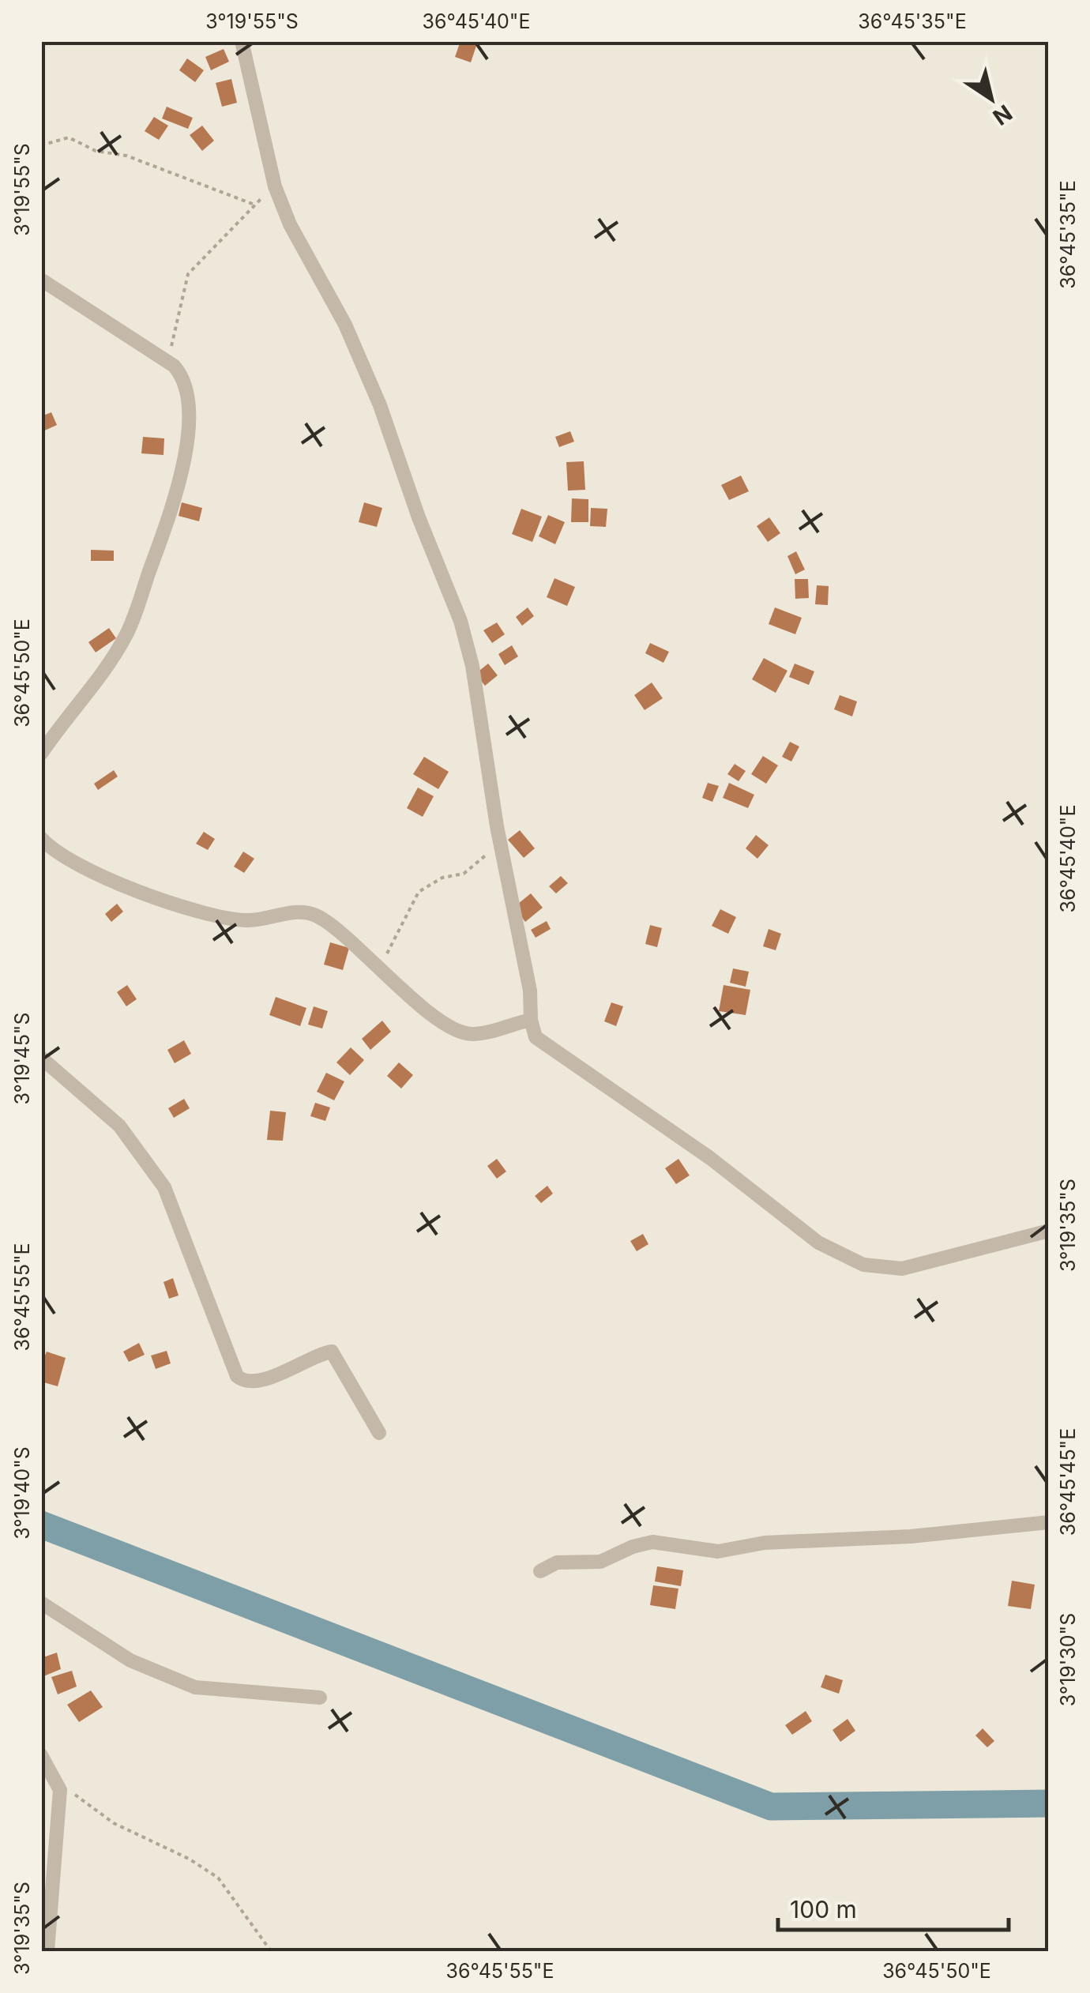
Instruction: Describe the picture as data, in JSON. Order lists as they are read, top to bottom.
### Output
{
  "scale_bar": "100 m",
  "north": "bottom right",
  "coordinates": [
    "3°19'55\"S",
    "36°45'40\"E",
    "36°45'35\"E",
    "36°45'50\"E",
    "3°19'45\"S",
    "3°19'35\"S",
    "36°45'55\"E",
    "36°45'45\"E",
    "3°19'40\"S",
    "3°19'30\"S"
  ]
}
